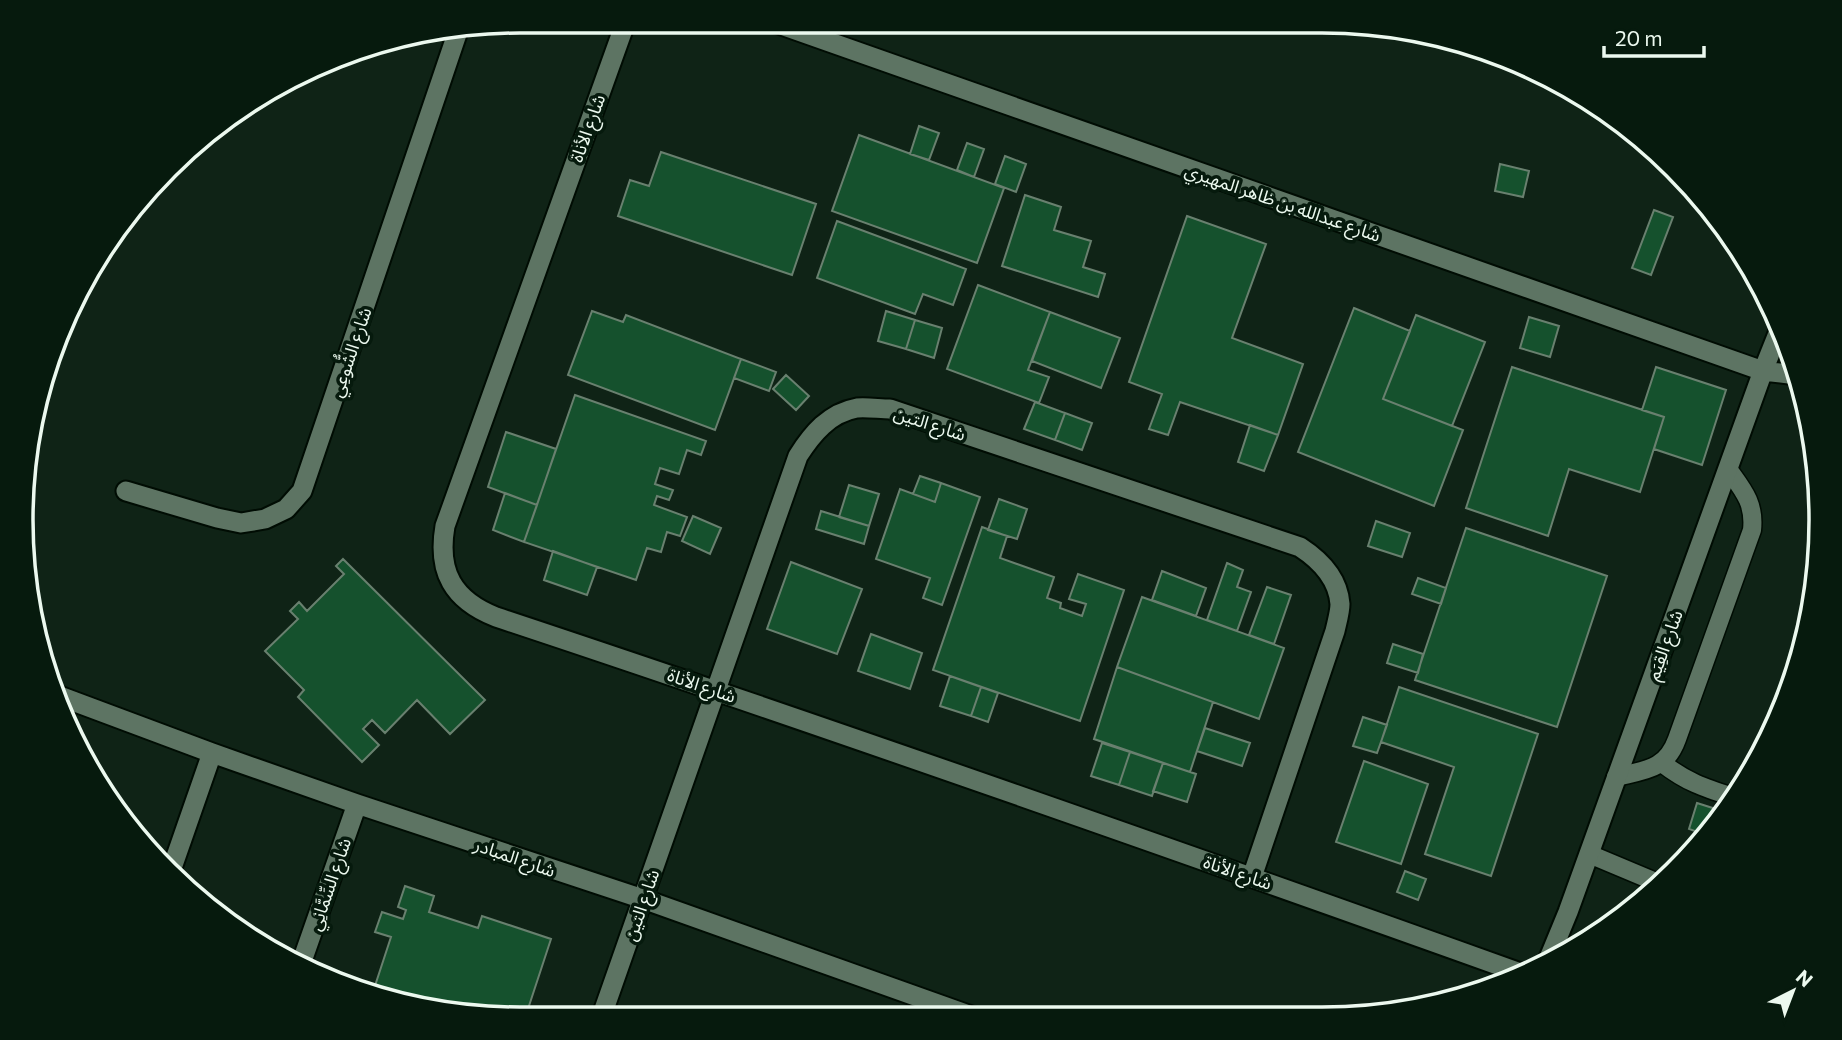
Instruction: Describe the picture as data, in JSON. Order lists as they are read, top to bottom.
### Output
{
  "streets": {
    "street": [
      "شارع الأناة",
      "شارع عبدالله بن ظاهر المهيري",
      "شارع الشُّوعِي",
      "شارع التين",
      "شارع القِيَم",
      "شارع المبادر",
      "شارع السِّمَّانِي"
    ]
  },
  "crossings": [
    ["شارع الأناة", "شارع التين"],
    ["شارع عبدالله بن ظاهر المهيري", "شارع القِيَم"],
    ["شارع التين", "شارع المبادر"],
    ["شارع المبادر", "شارع السِّمَّانِي"]
  ],
  "scale_bar": "20 m",
  "north": "top right"
}
